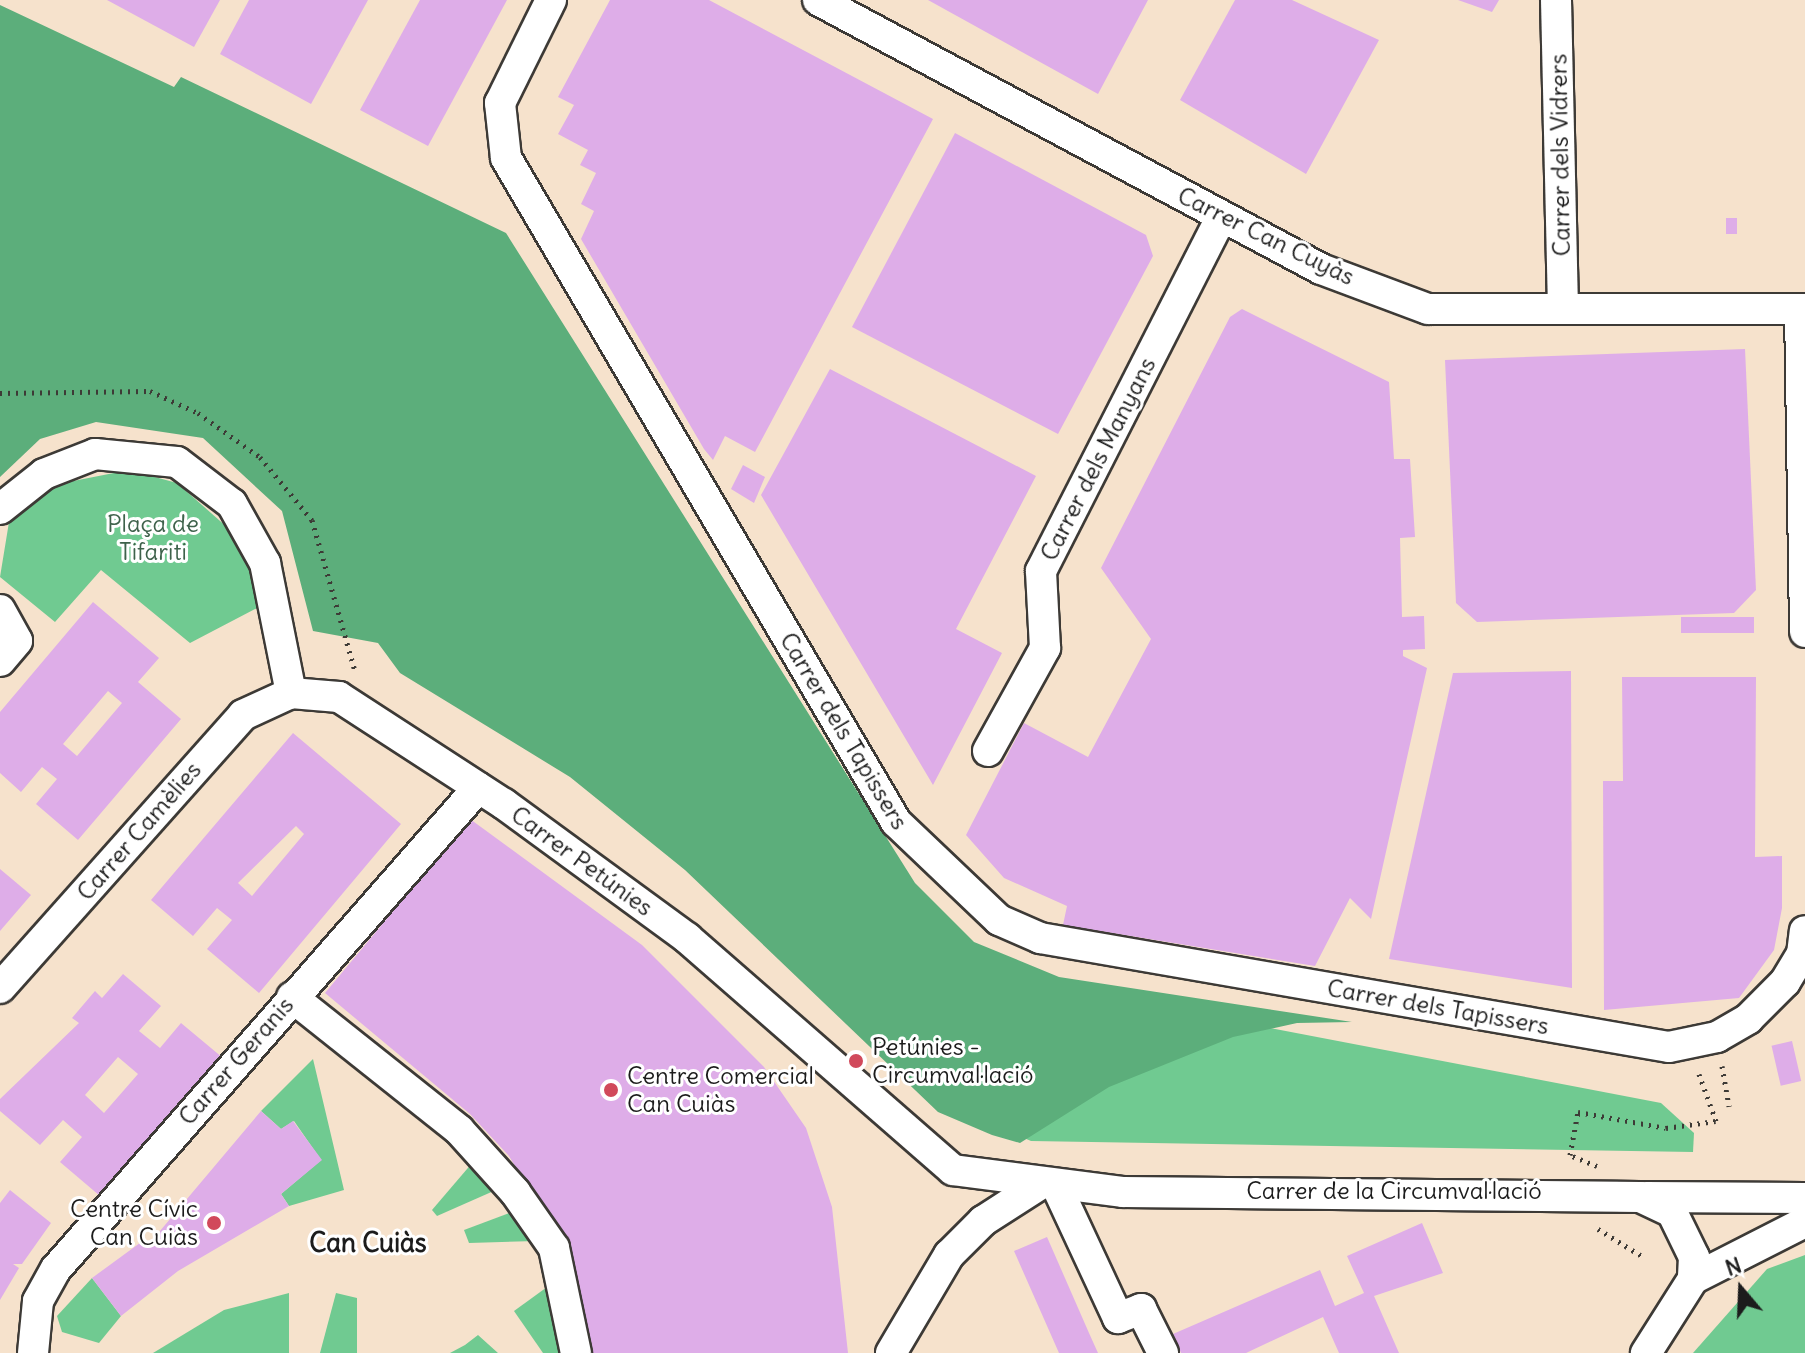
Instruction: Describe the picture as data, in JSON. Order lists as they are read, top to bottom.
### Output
{
  "streets": {
    "street": [
      "Carrer dels Vidrers",
      "Carrer Can Cuyàs",
      "Carrer dels Manyans",
      "Carrer dels Tapissers",
      "Carrer Camèlies",
      "Carrer Petúnies",
      "Carrer Geranis",
      "Carrer de la Circumval·lació"
    ]
  },
  "crossings": [
    ["Carrer dels Vidrers", "Carrer Can Cuyàs"],
    ["Carrer Can Cuyàs", "Carrer dels Manyans"],
    ["Carrer Camèlies", "Carrer Petúnies"],
    ["Carrer Petúnies", "Carrer Geranis"],
    ["Carrer Petúnies", "Carrer de la Circumval·lació"]
  ],
  "districts": ["Can Cuiàs"],
  "parks": ["Plaça de Tifariti"],
  "places": ["Petúnies - Circumval·lació", "Centre Comercial Can Cuiàs", "Centre Cívic Can Cuiàs"],
  "north": "top"
}
